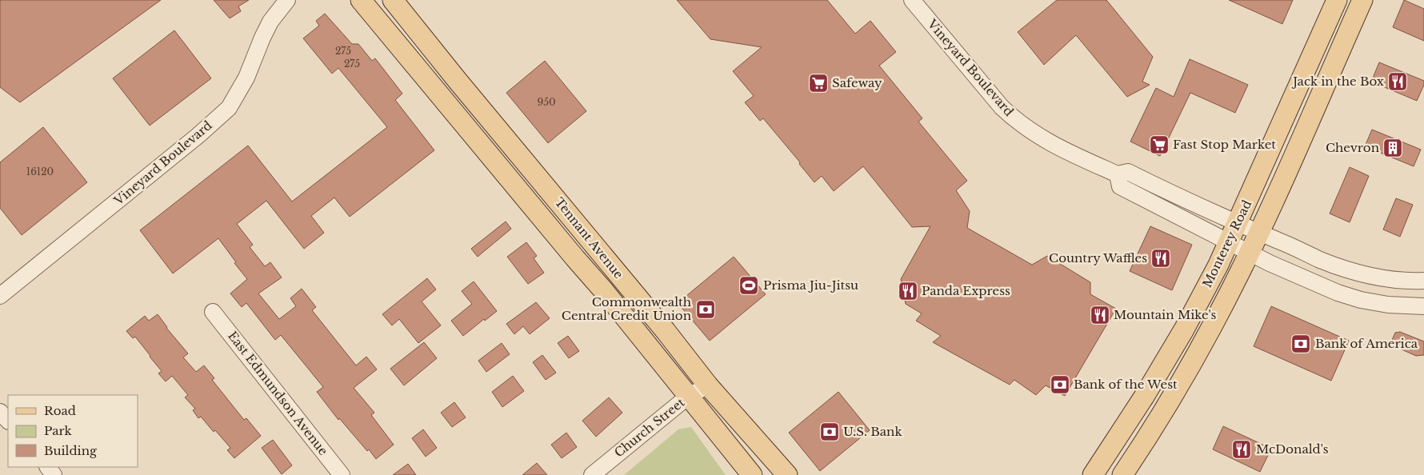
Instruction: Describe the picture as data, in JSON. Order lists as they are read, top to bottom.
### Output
{
  "streets": {
    "main road": ["Tennant Avenue", "Monterey Road"],
    "street": ["Vineyard Boulevard", "East Edmundson Avenue", "Church Street"]
  },
  "crossings": [
    ["Vineyard Boulevard", "Monterey Road"],
    ["Tennant Avenue", "Church Street"]
  ],
  "places": {
    "restaurant": [
      "Jack in the Box",
      "Country Waffles",
      "Panda Express",
      "Mountain Mike's",
      "McDonald's"
    ],
    "supermarket": ["Safeway", "Fast Stop Market"],
    "building": ["Chevron"],
    "sports": ["Prisma Jiu-Jitsu"],
    "bank": [
      "Commonwealth Central Credit Union",
      "Bank of America",
      "Bank of the West",
      "U.S. Bank"
    ]
  },
  "house_numbers": [
    "275",
    "275",
    "950",
    "16120"
  ],
  "legend": ["Road", "Park", "Building"]
}
